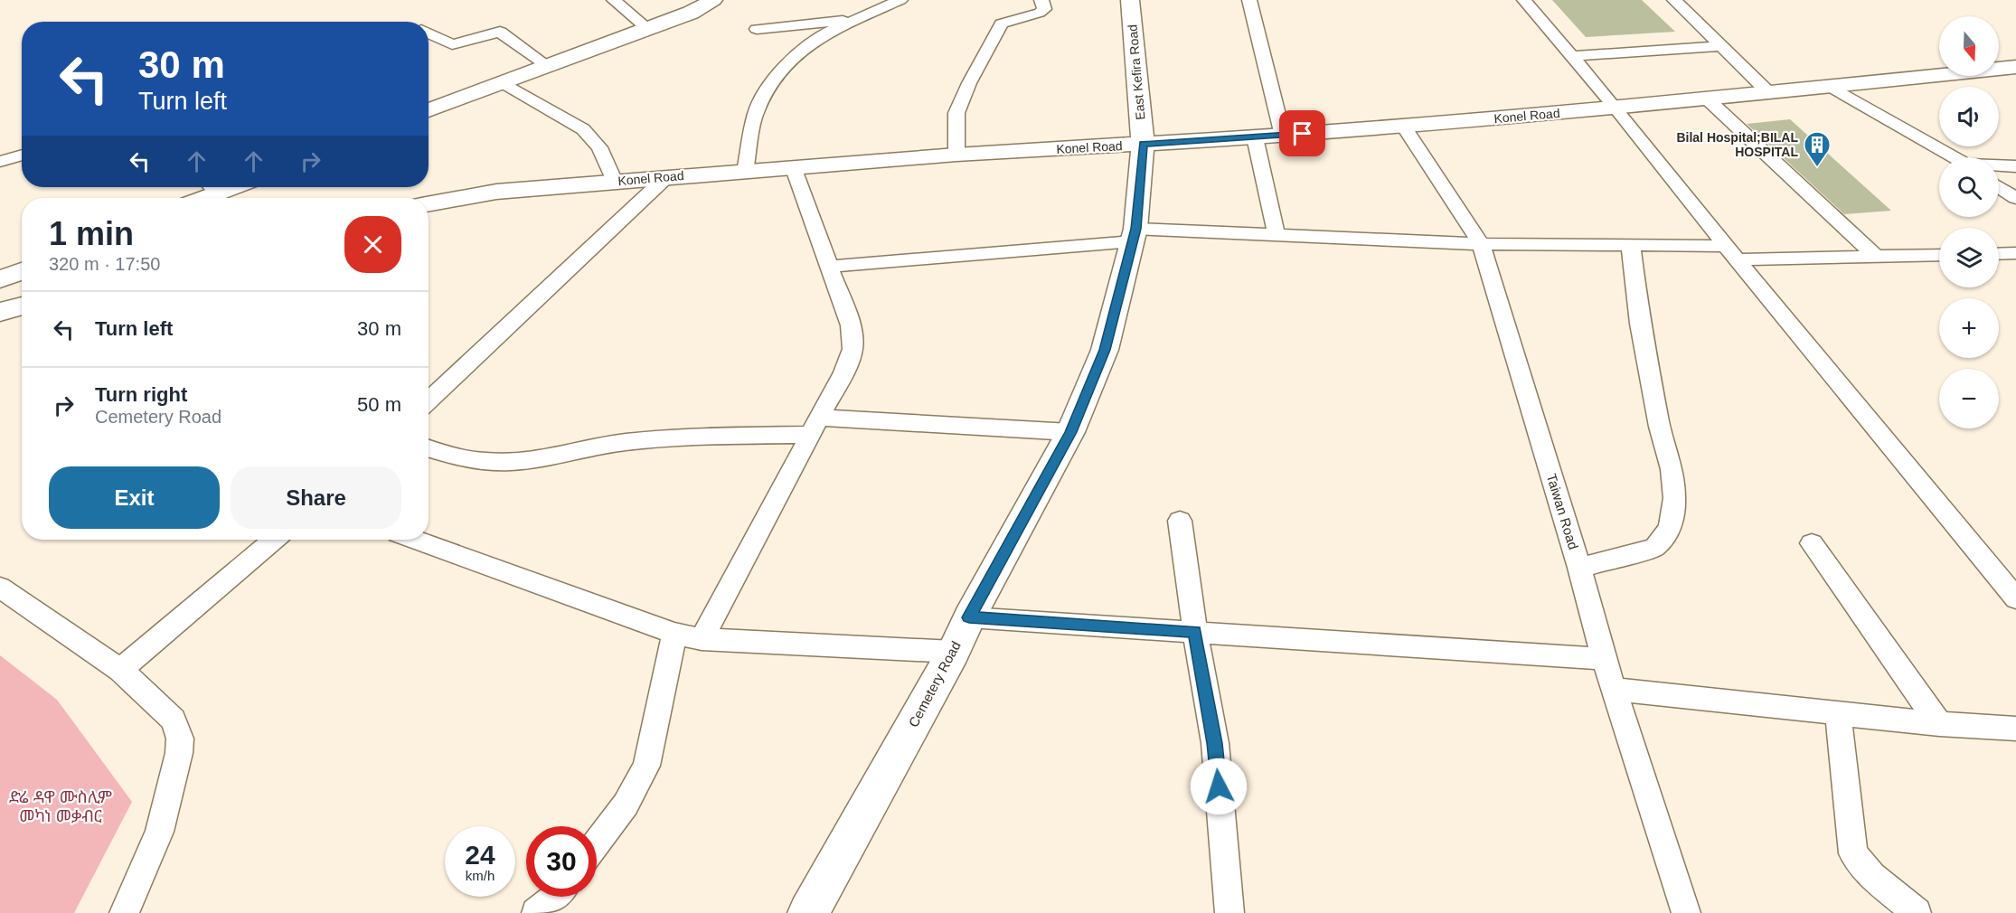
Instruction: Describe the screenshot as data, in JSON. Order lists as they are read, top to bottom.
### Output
{
  "streets": {
    "main road": ["East Kefira Road", "Konel Road", "Cemetery Road"],
    "street": ["Taiwan Road"]
  },
  "crossings": [
    ["East Kefira Road", "Konel Road"],
    ["East Kefira Road", "Cemetery Road"],
    ["Konel Road", "Taiwan Road"],
    ["Konel Road", "Cemetery Road"]
  ],
  "parks": ["ድሬ ዳዋ ሙስሊም መካነ መቃብር"],
  "places": {
    "building": ["Bilal Hospital;BILAL HOSPITAL"]
  },
  "north": "bottom",
  "page": {
    "map_buttons": ["+", "−"],
    "turn": ["30 m", "Turn left"],
    "heading": ["1 min", "320 m · 17:50"],
    "list": [
      {
        "name": "Turn left",
        "value": "30 m"
      },
      {
        "name": "Turn right",
        "note": "Cemetery Road",
        "value": "50 m"
      }
    ],
    "buttons": ["Exit", "Share"],
    "speed": "24 km/h",
    "limit": "30"
  }
}
